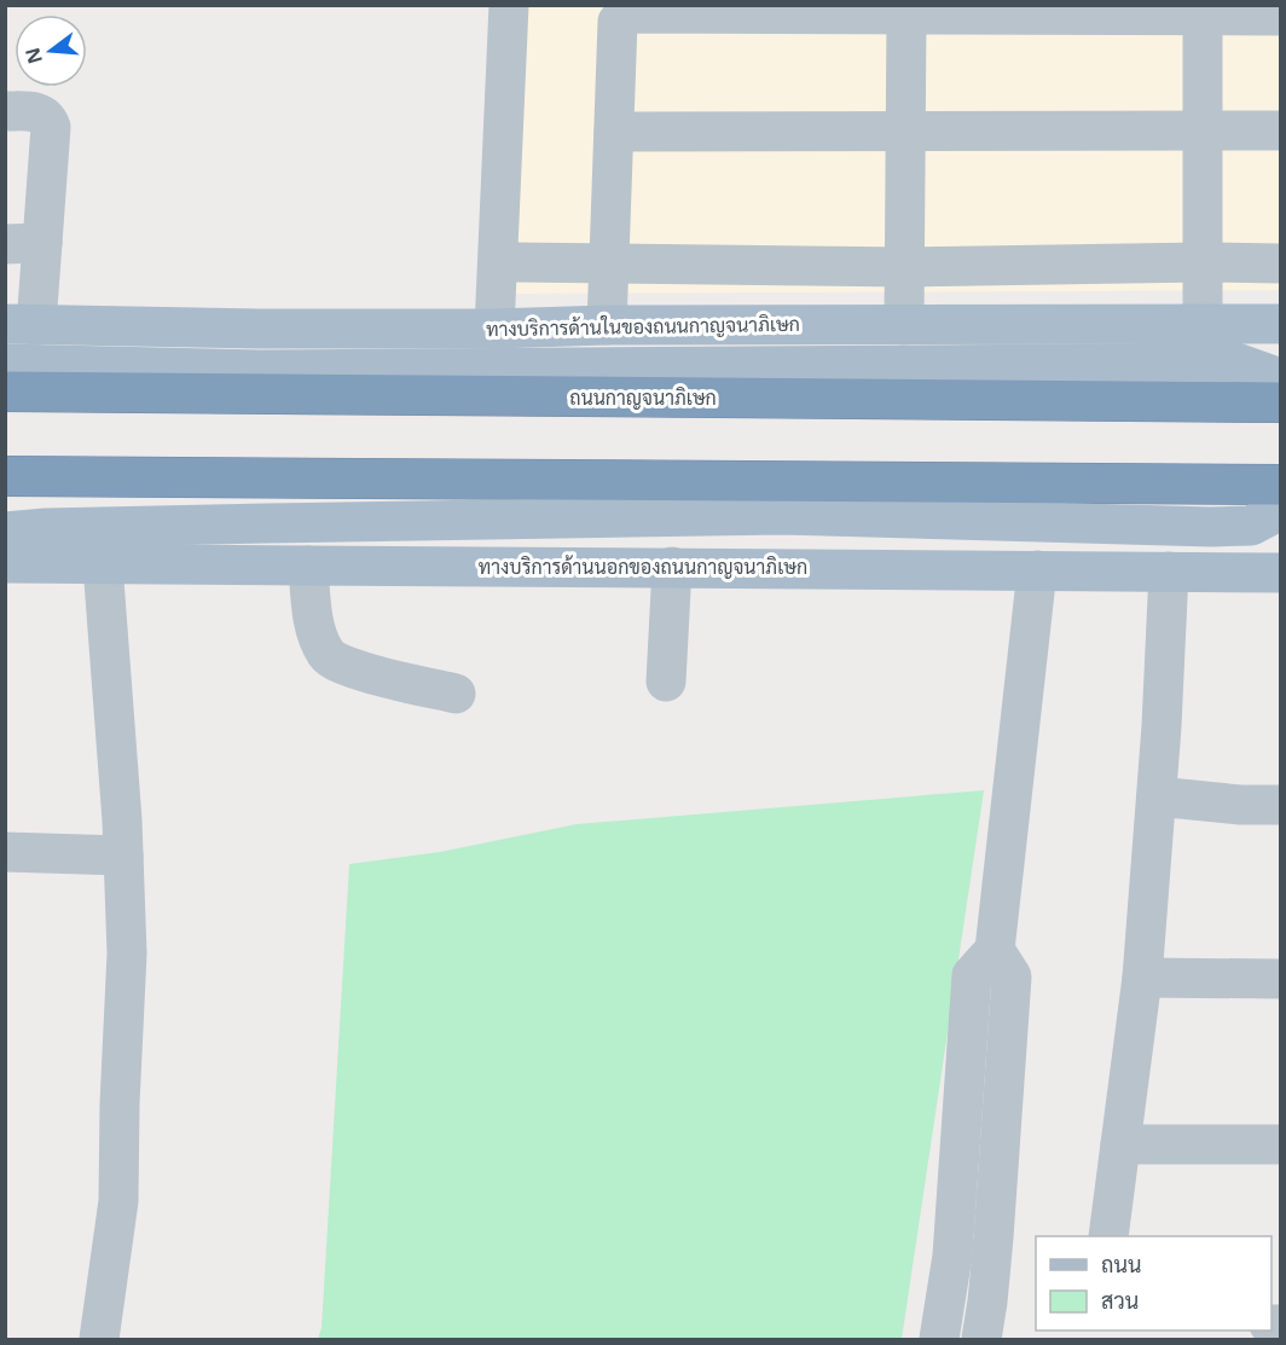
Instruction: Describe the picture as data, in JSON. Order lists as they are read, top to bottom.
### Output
{
  "streets": {
    "highway": ["ถนนกาญจนาภิเษก"],
    "main road": ["ทางบริการด้านในของถนนกาญจนาภิเษก", "ทางบริการด้านนอกของถนนกาญจนาภิเษก"]
  },
  "legend": ["ถนน", "สวน"],
  "north": "left"
}
